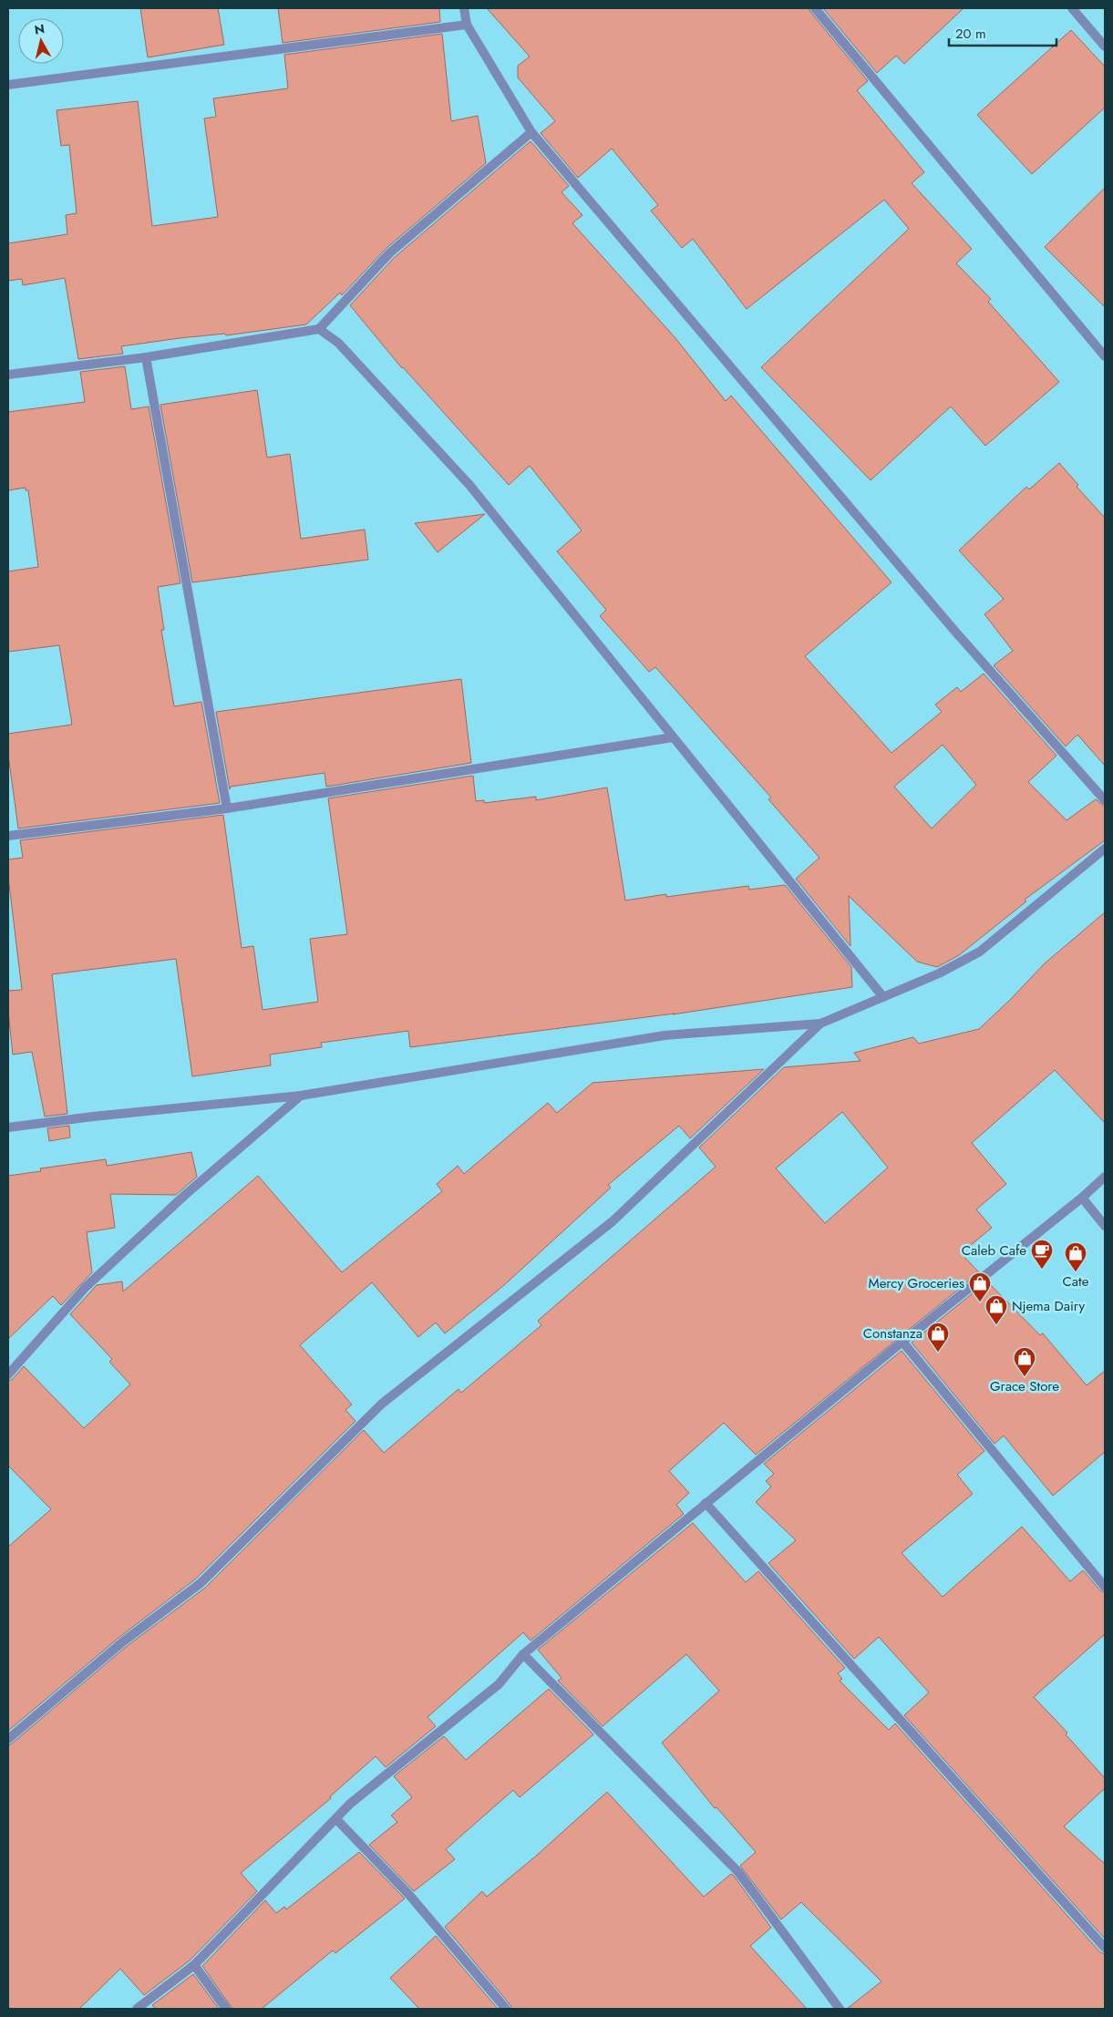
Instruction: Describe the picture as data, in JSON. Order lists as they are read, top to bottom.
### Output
{
  "places": {
    "cafe": ["Caleb Cafe"],
    "shop": [
      "Cate",
      "Mercy Groceries",
      "Njema Dairy",
      "Constanza",
      "Grace Store"
    ]
  },
  "scale_bar": "20 m",
  "north": "top"
}
